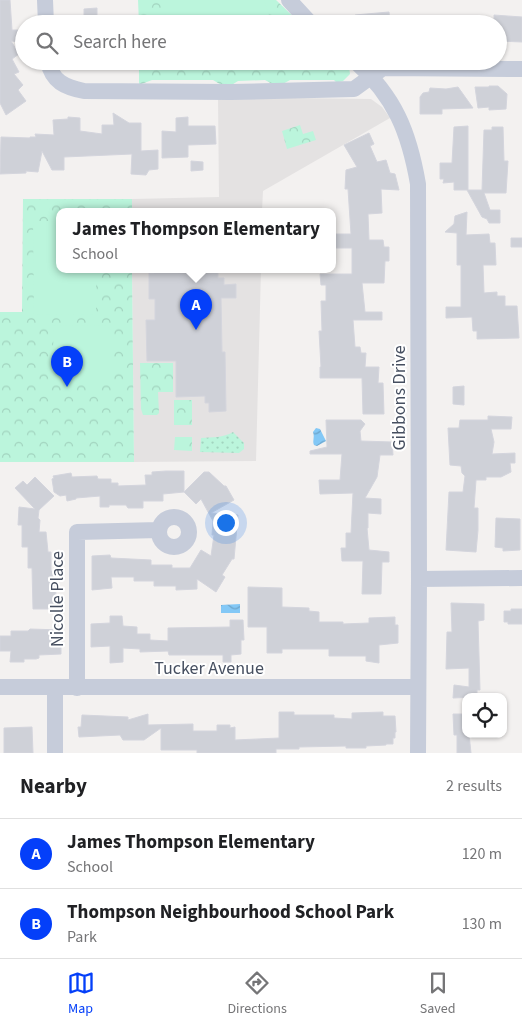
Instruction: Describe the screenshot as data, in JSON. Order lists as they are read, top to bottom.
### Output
{
  "streets": {
    "street": ["Gibbons Drive", "Nicolle Place", "Tucker Avenue"]
  },
  "crossings": [
    ["Gibbons Drive", "Tucker Avenue"],
    ["Nicolle Place", "Tucker Avenue"]
  ],
  "page": {
    "search": "Search here",
    "popup": ["James Thompson Elementary", "School"],
    "pins": ["A", "B"],
    "heading": ["Nearby", "2 results"],
    "list": [
      {
        "mark": "A",
        "name": "James Thompson Elementary",
        "note": "School",
        "value": "120 m"
      },
      {
        "mark": "B",
        "name": "Thompson Neighbourhood School Park",
        "note": "Park",
        "value": "130 m"
      }
    ],
    "nav": ["Map", "Directions", "Saved"]
  }
}
